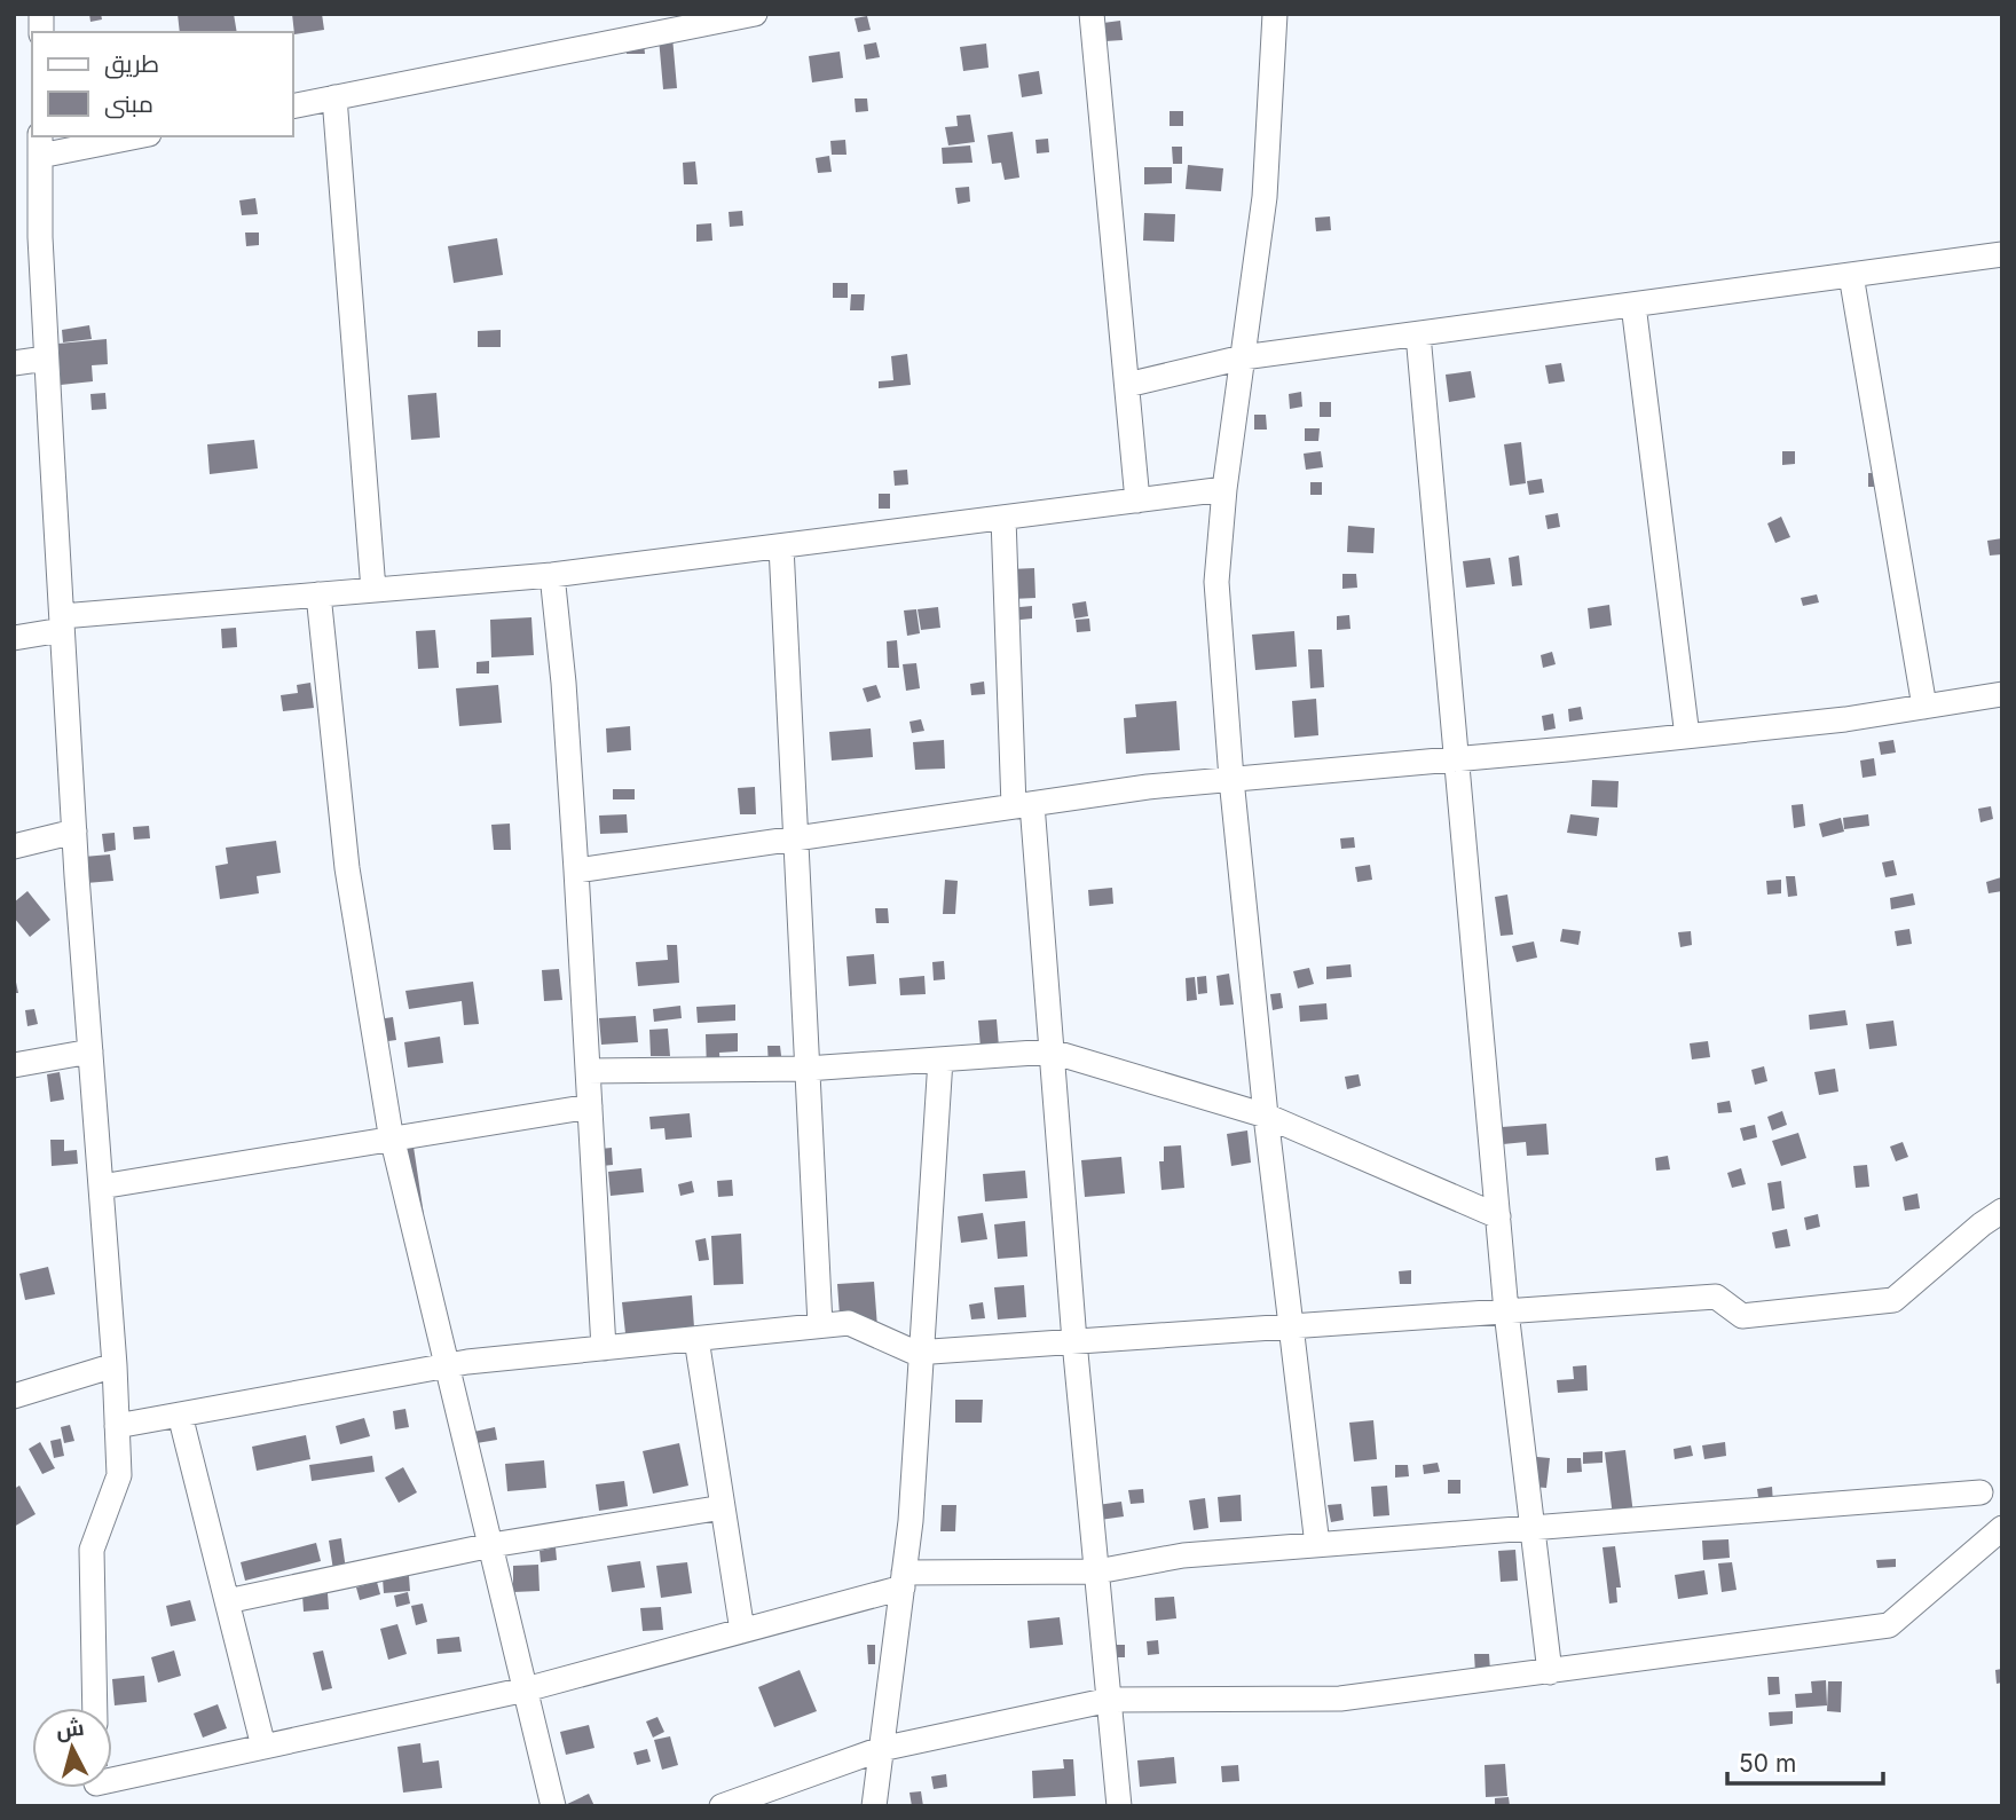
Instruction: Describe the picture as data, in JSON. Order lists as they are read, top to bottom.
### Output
{
  "legend": ["طريق", "مبنى"],
  "scale_bar": "50 m",
  "north": "top"
}
